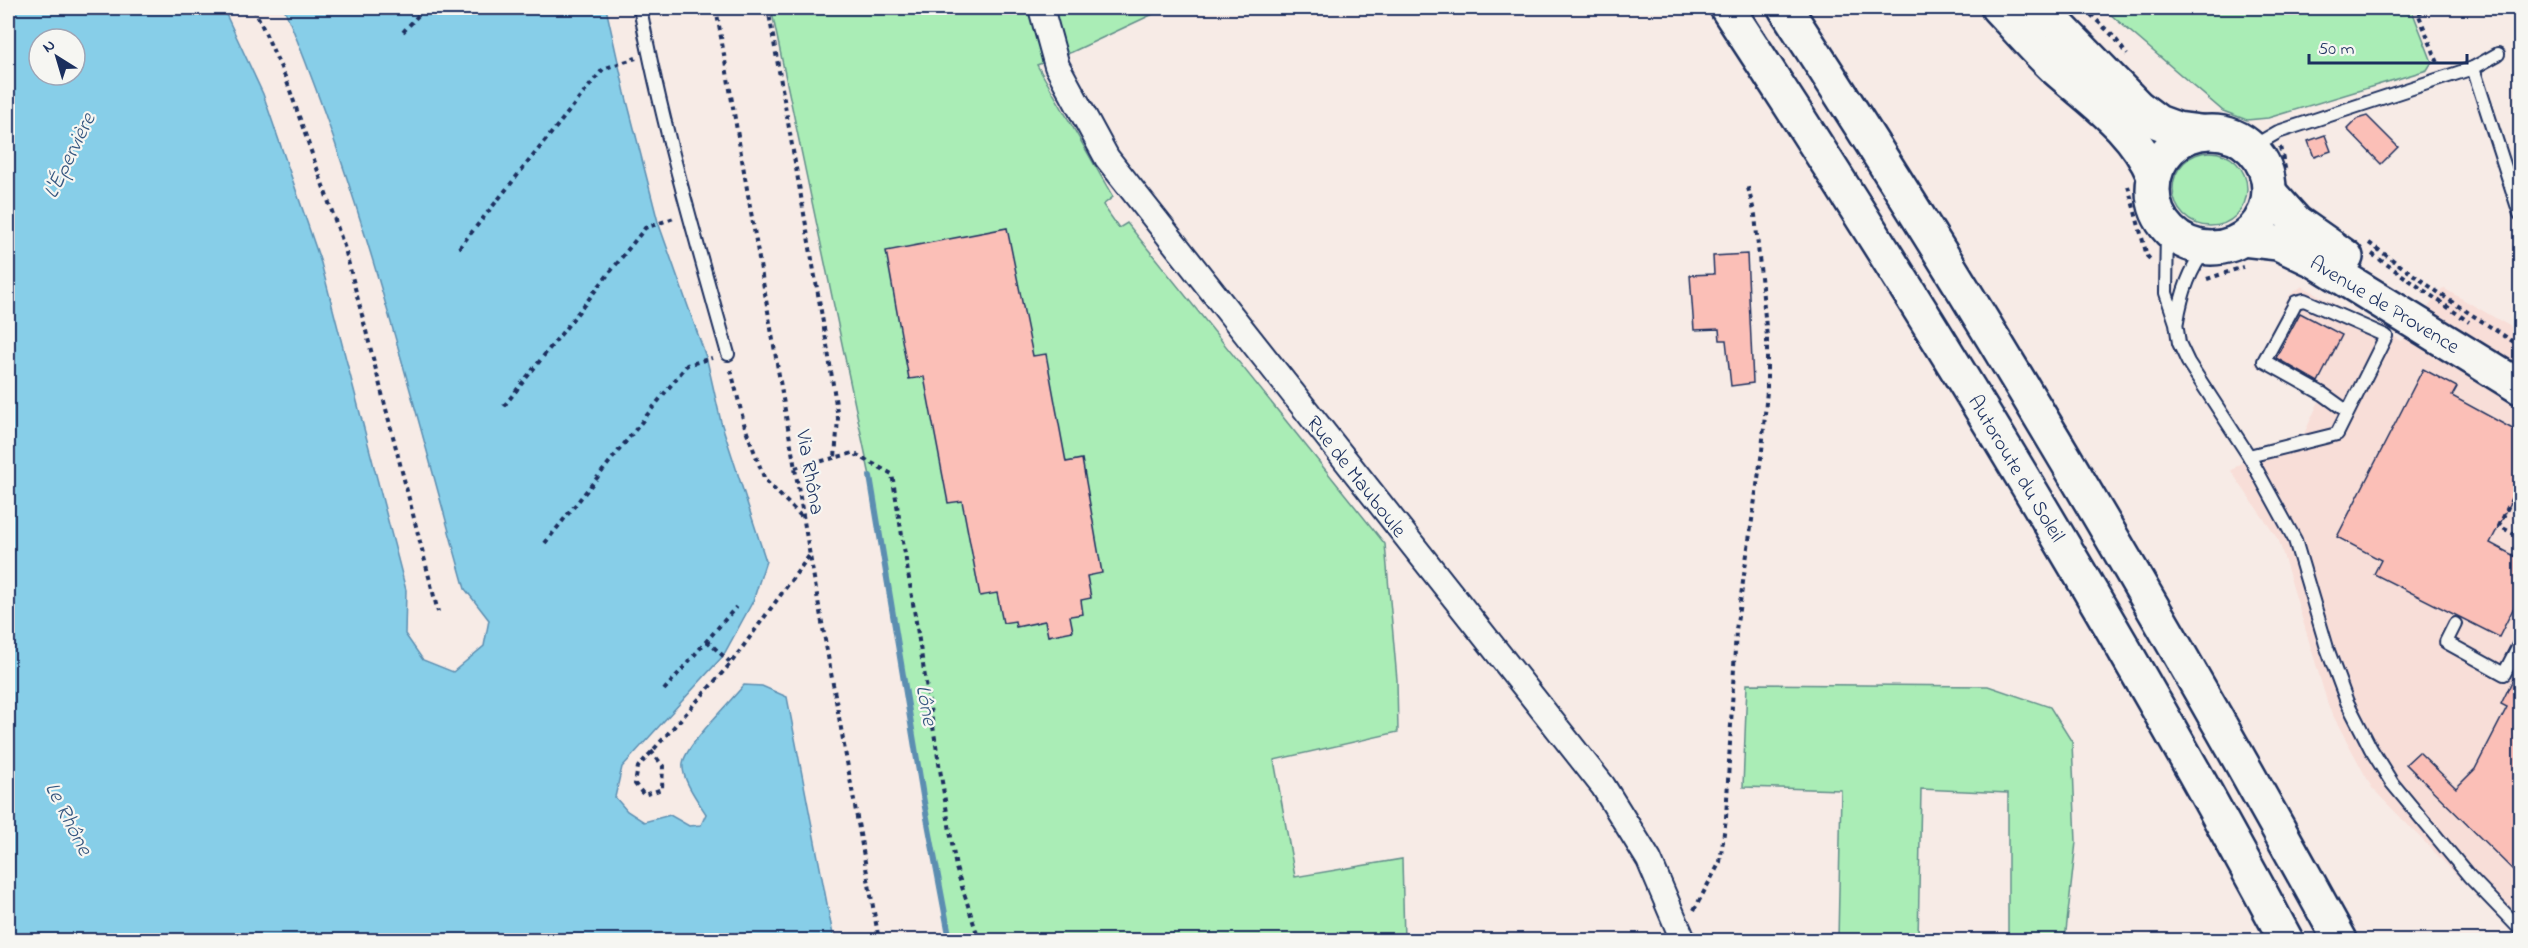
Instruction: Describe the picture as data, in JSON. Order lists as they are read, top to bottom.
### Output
{
  "streets": {
    "main road": ["Avenue de Provence", "Autoroute du Soleil"],
    "street": ["Rue de Mauboule"],
    "path": ["Via Rhôna"]
  },
  "water": ["L'Épervière", "Lône", "Le Rhône"],
  "scale_bar": "50 m",
  "north": "top left"
}
